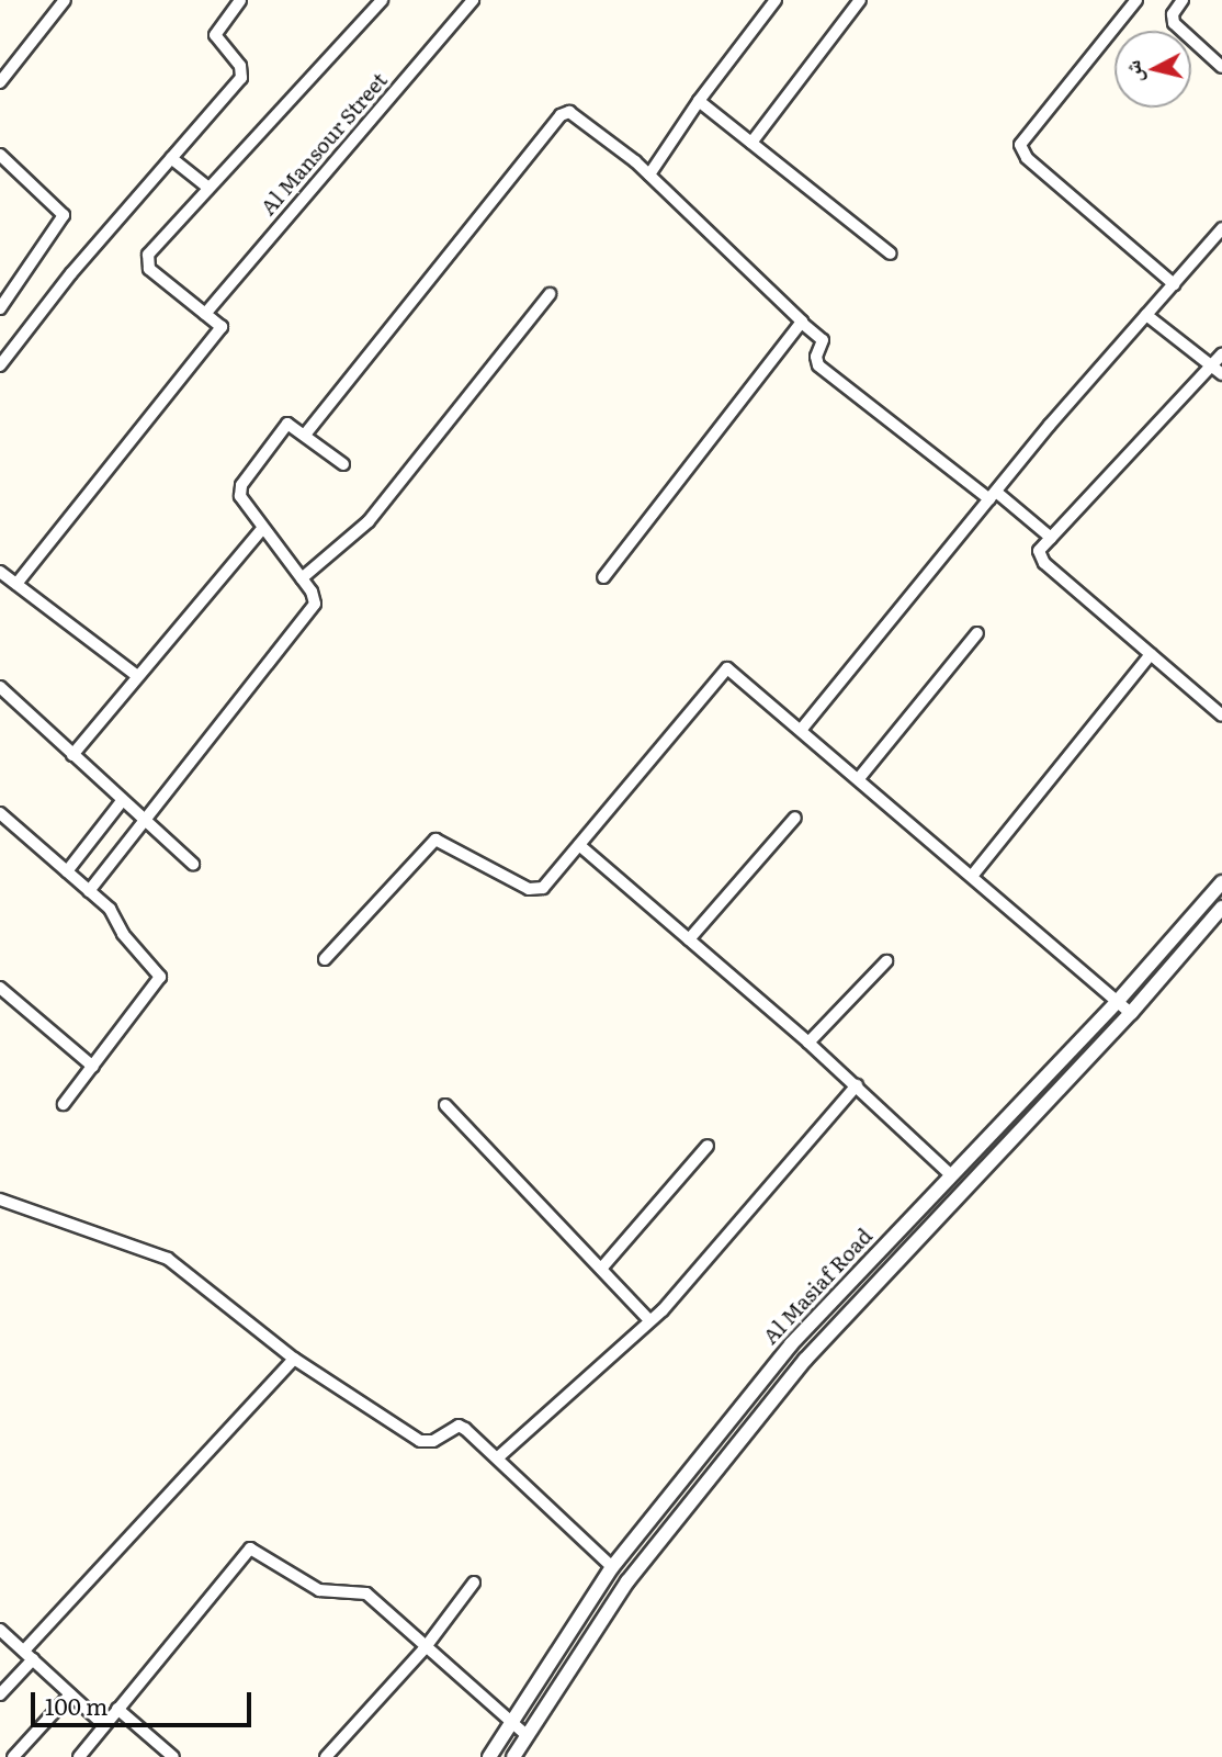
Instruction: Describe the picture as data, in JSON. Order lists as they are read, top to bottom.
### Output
{
  "streets": {
    "street": ["Al Mansour Street", "Al Masiaf Road"]
  },
  "scale_bar": "100 m",
  "north": "left"
}
